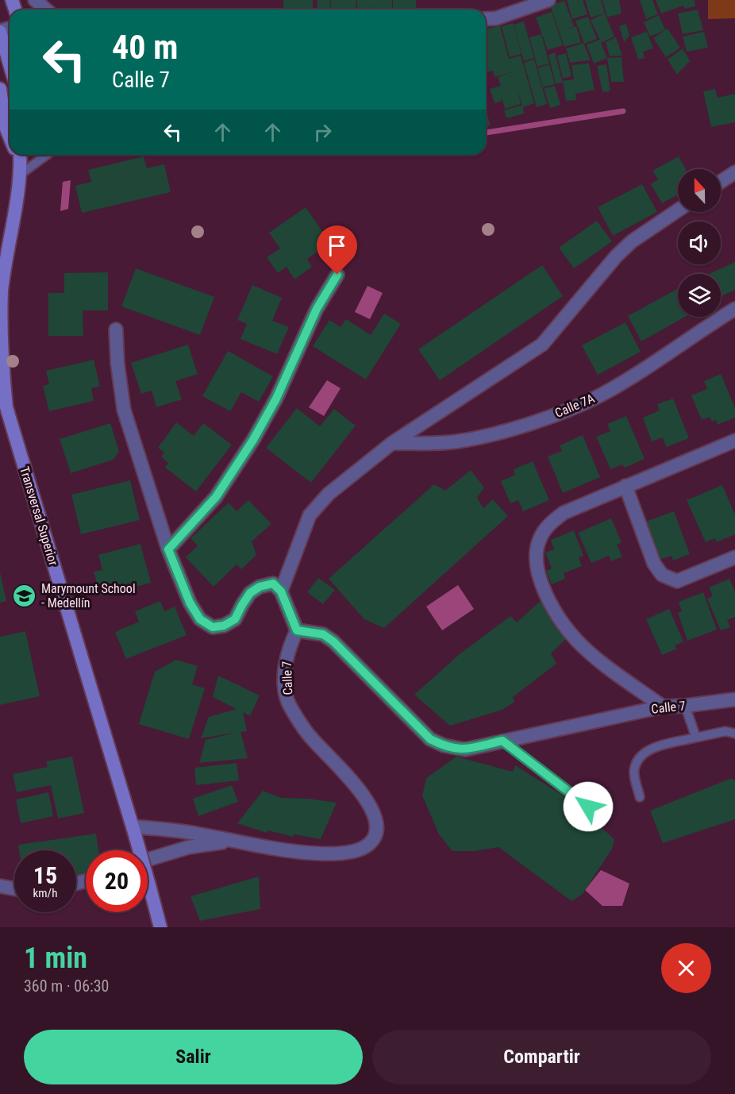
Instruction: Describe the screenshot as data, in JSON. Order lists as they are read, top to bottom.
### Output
{
  "streets": {
    "main road": ["Transversal Superior"],
    "street": ["Calle 7A", "Calle 7"]
  },
  "crossings": [
    ["Transversal Superior", "Calle 7"]
  ],
  "places": {
    "school or university": ["Marymount School - Medellín"]
  },
  "north": "top",
  "page": {
    "turn": ["40 m", "Calle 7"],
    "speed": "15 km/h",
    "limit": "20",
    "heading": ["1 min", "360 m · 06:30"],
    "buttons": ["Salir", "Compartir"]
  }
}
